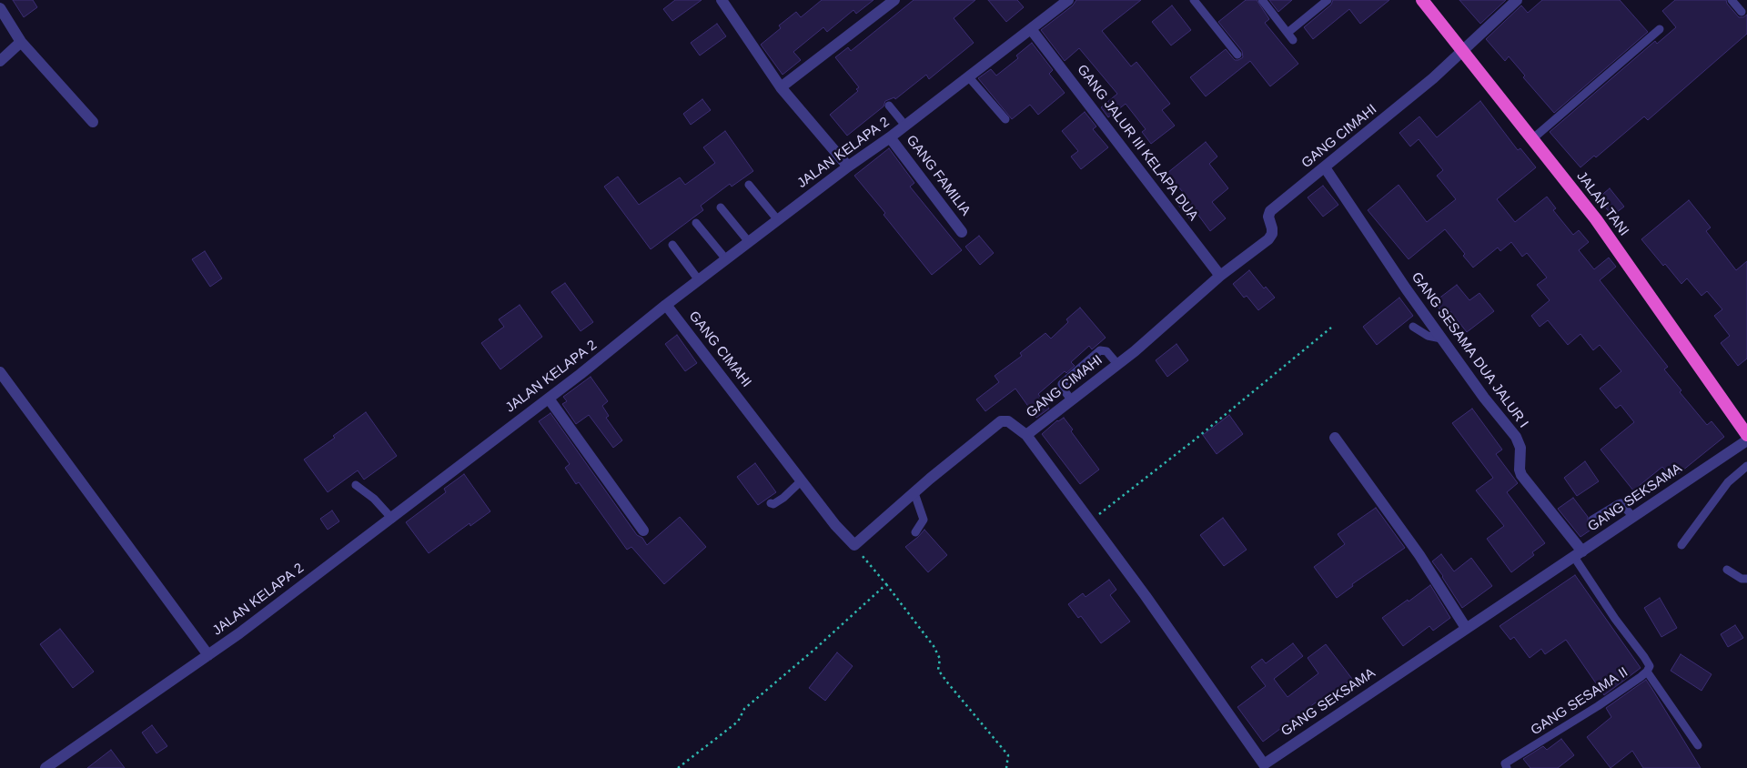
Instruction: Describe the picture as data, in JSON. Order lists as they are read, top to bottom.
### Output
{
  "streets": {
    "highway": ["JALAN TANI"],
    "street": [
      "GANG CIMAHI",
      "GANG JALUR III KELAPA DUA",
      "JALAN KELAPA 2",
      "GANG FAMILIA",
      "GANG SESAMA DUA JALUR I",
      "GANG SEKSAMA"
    ],
    "lane": ["GANG SESAMA II"]
  },
  "crossings": [
    ["GANG CIMAHI", "GANG JALUR III KELAPA DUA"],
    ["GANG CIMAHI", "JALAN KELAPA 2"],
    ["GANG CIMAHI", "JALAN TANI"],
    ["GANG CIMAHI", "GANG SESAMA DUA JALUR I"],
    ["GANG CIMAHI", "GANG SEKSAMA"],
    ["GANG JALUR III KELAPA DUA", "JALAN KELAPA 2"],
    ["JALAN KELAPA 2", "GANG FAMILIA"],
    ["GANG SESAMA DUA JALUR I", "GANG SEKSAMA"],
    ["GANG SESAMA DUA JALUR I", "GANG SESAMA II"],
    ["GANG SEKSAMA", "GANG SESAMA II"]
  ]
}
